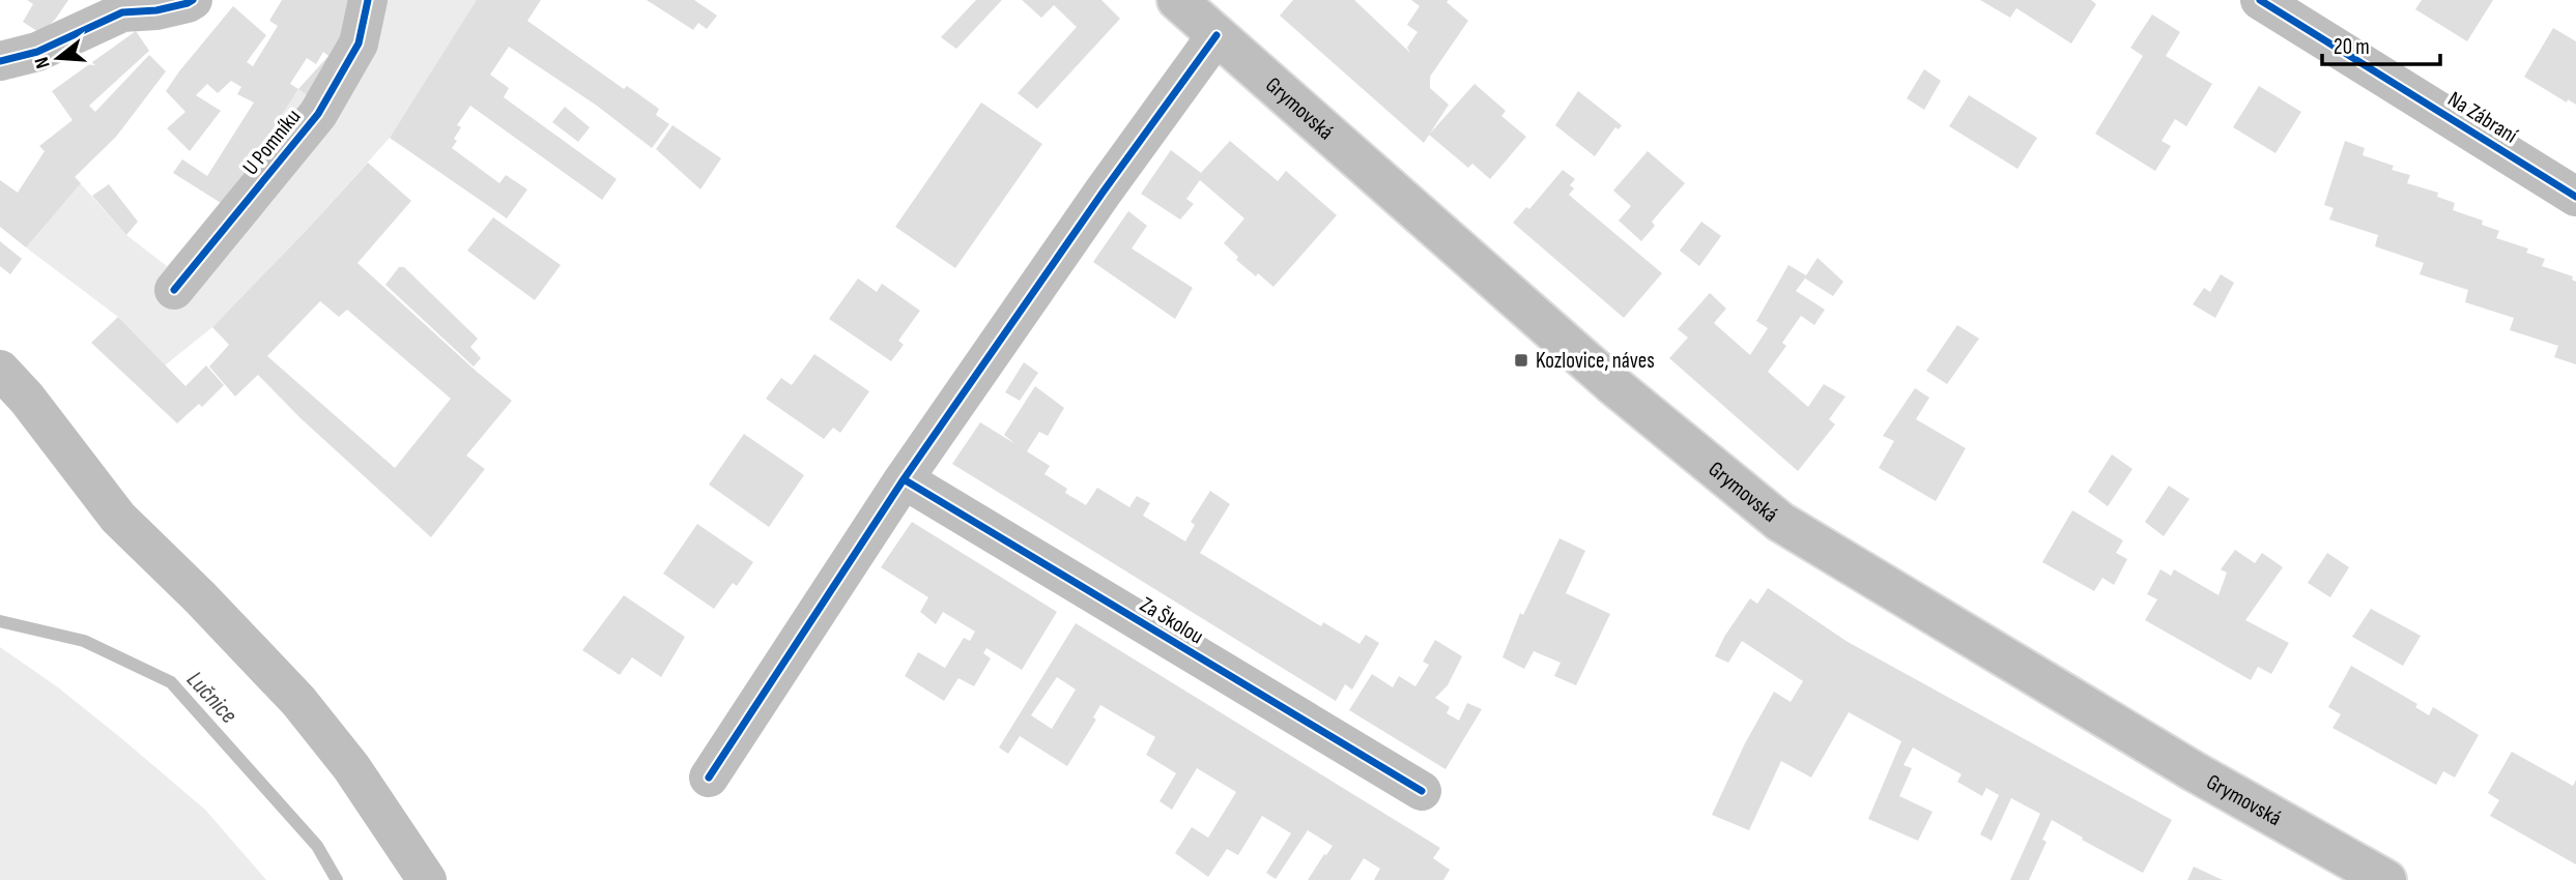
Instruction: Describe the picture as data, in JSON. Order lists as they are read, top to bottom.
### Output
{
  "streets": {
    "street": [
      "Grymovská",
      "Na Zábraní",
      "U Pomníku",
      "Za Školou"
    ]
  },
  "water": ["Lučnice"],
  "places": {
    "transit": ["Kozlovice, náves"]
  },
  "scale_bar": "20 m",
  "north": "left"
}
